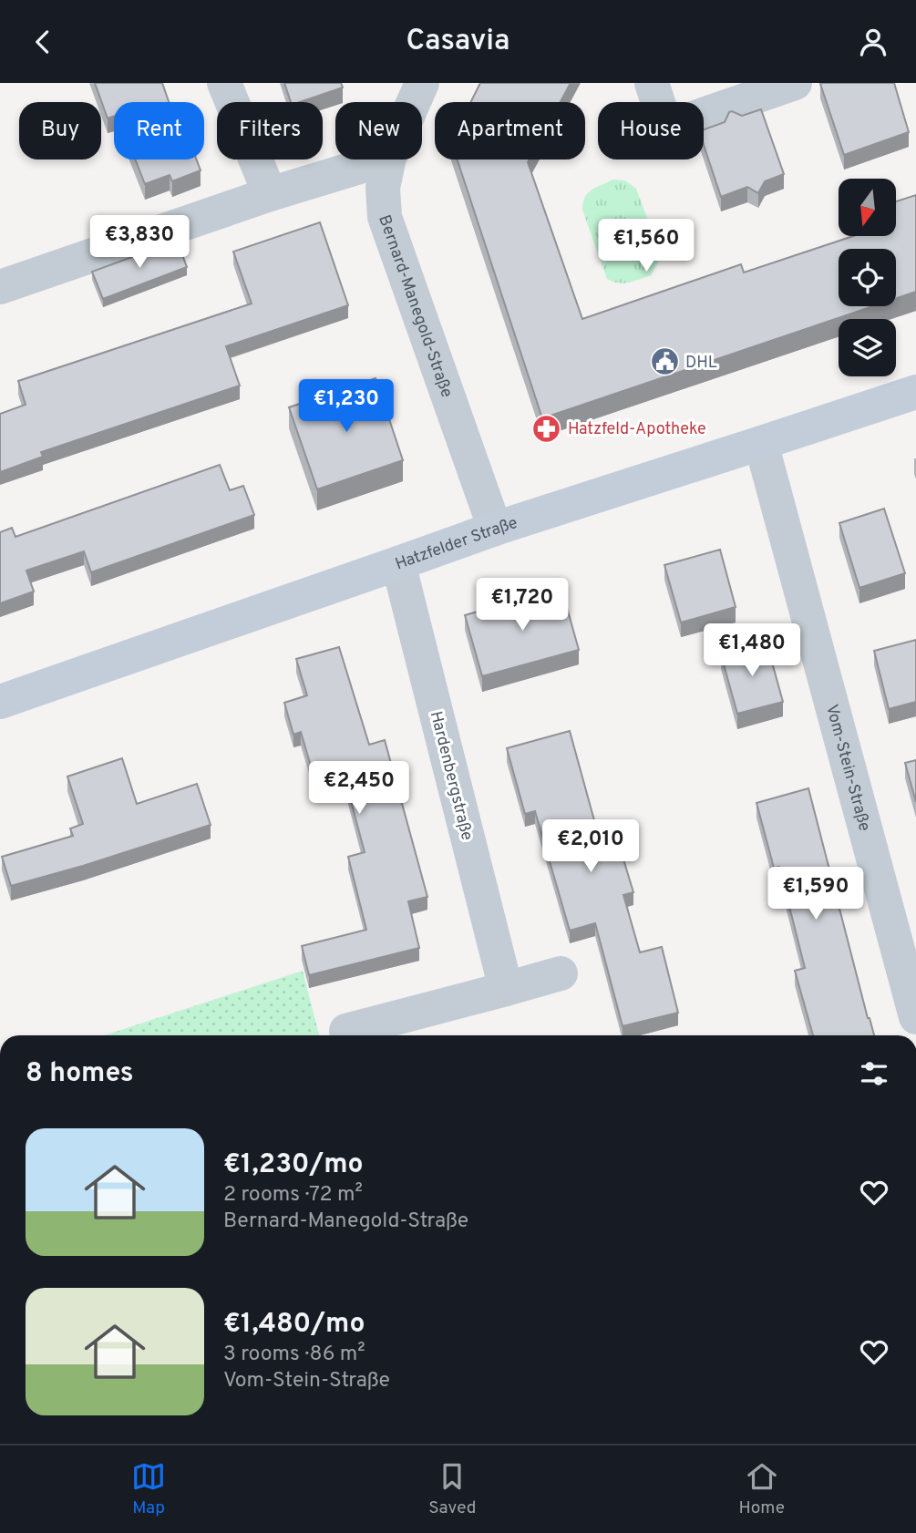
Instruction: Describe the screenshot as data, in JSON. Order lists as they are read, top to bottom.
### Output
{
  "streets": {
    "street": [
      "Bernard-Manegold-Straße",
      "Hatzfelder Straße",
      "Vom-Stein-Straße",
      "Hardenbergstraße"
    ]
  },
  "crossings": [
    ["Bernard-Manegold-Straße", "Hatzfelder Straße"],
    ["Hatzfelder Straße", "Vom-Stein-Straße"],
    ["Hatzfelder Straße", "Hardenbergstraße"]
  ],
  "places": {
    "public building": ["DHL"],
    "pharmacy": ["Hatzfeld-Apotheke"]
  },
  "north": "bottom",
  "page": {
    "header": "Casavia",
    "chip": [
      "Buy",
      "Rent",
      "Filters",
      "New",
      "Apartment",
      "House"
    ],
    "price": [
      "€3,830",
      "€1,560",
      "€1,230",
      "€1,720",
      "€1,480",
      "€2,450",
      "€2,010",
      "€1,590"
    ],
    "heading": "8 homes",
    "list": [
      {
        "name": "€1,230/mo",
        "note": "2 rooms · 72 m² · Bernard-Manegold-Straße"
      },
      {
        "name": "€1,480/mo",
        "note": "3 rooms · 86 m² · Vom-Stein-Straße"
      }
    ],
    "tabs": ["Map", "Saved", "Home"]
  }
}
